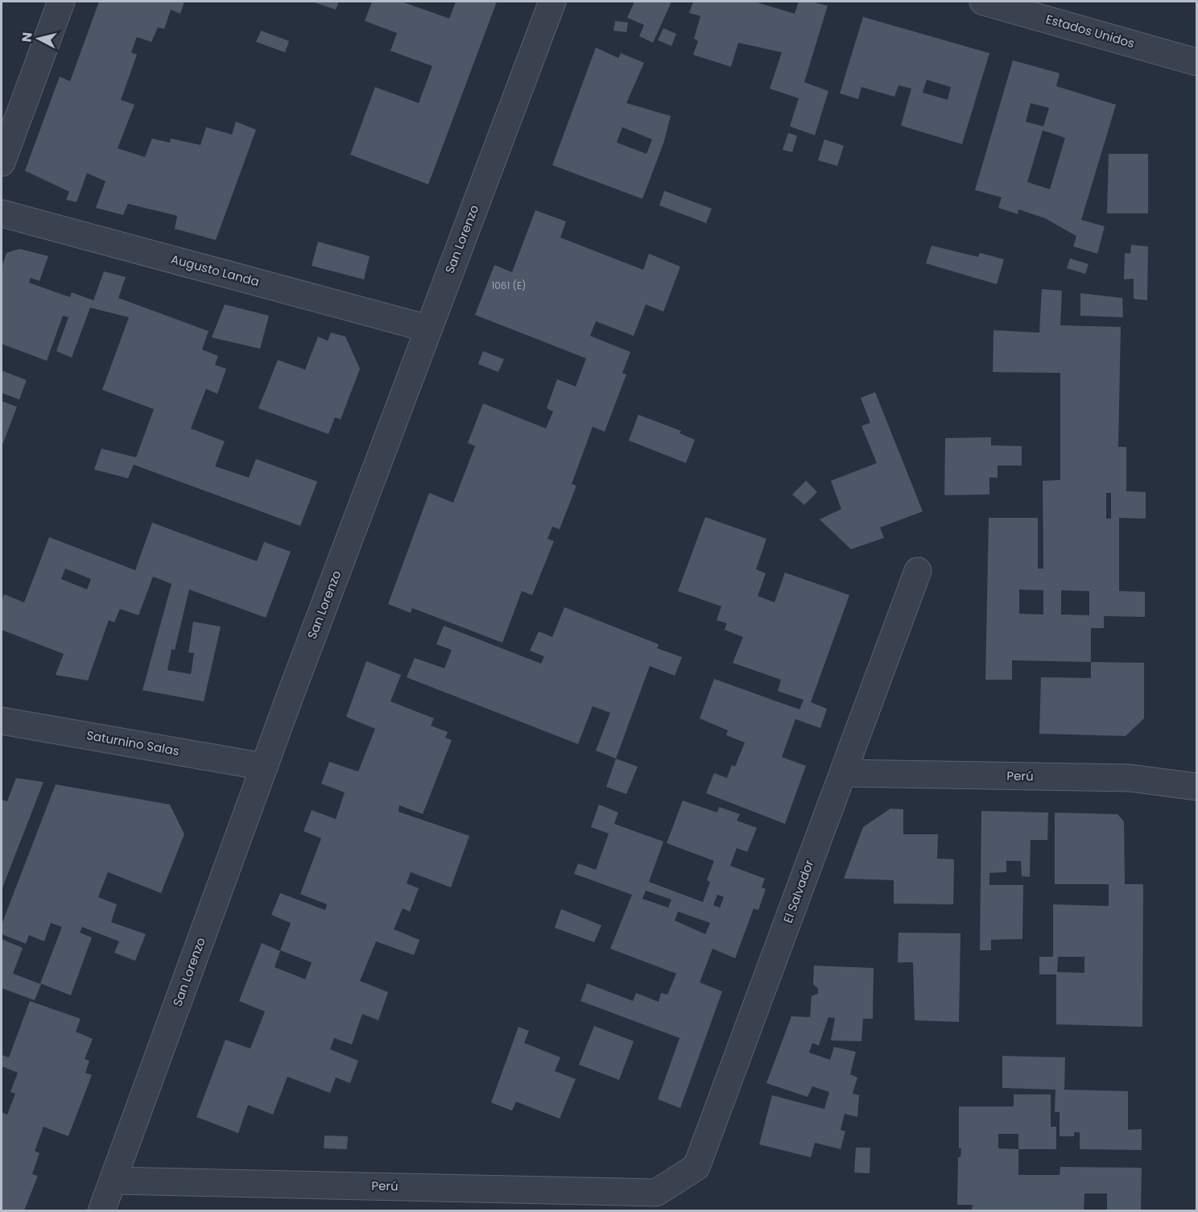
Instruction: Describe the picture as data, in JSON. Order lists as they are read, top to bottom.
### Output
{
  "streets": {
    "street": [
      "Estados Unidos",
      "San Lorenzo",
      "Augusto Landa",
      "Saturnino Salas",
      "Perú",
      "El Salvador"
    ]
  },
  "crossings": [
    ["San Lorenzo", "Augusto Landa"],
    ["San Lorenzo", "Saturnino Salas"],
    ["San Lorenzo", "Perú"],
    ["Perú", "El Salvador"]
  ],
  "house_numbers": ["1061 (E)"],
  "north": "left"
}
